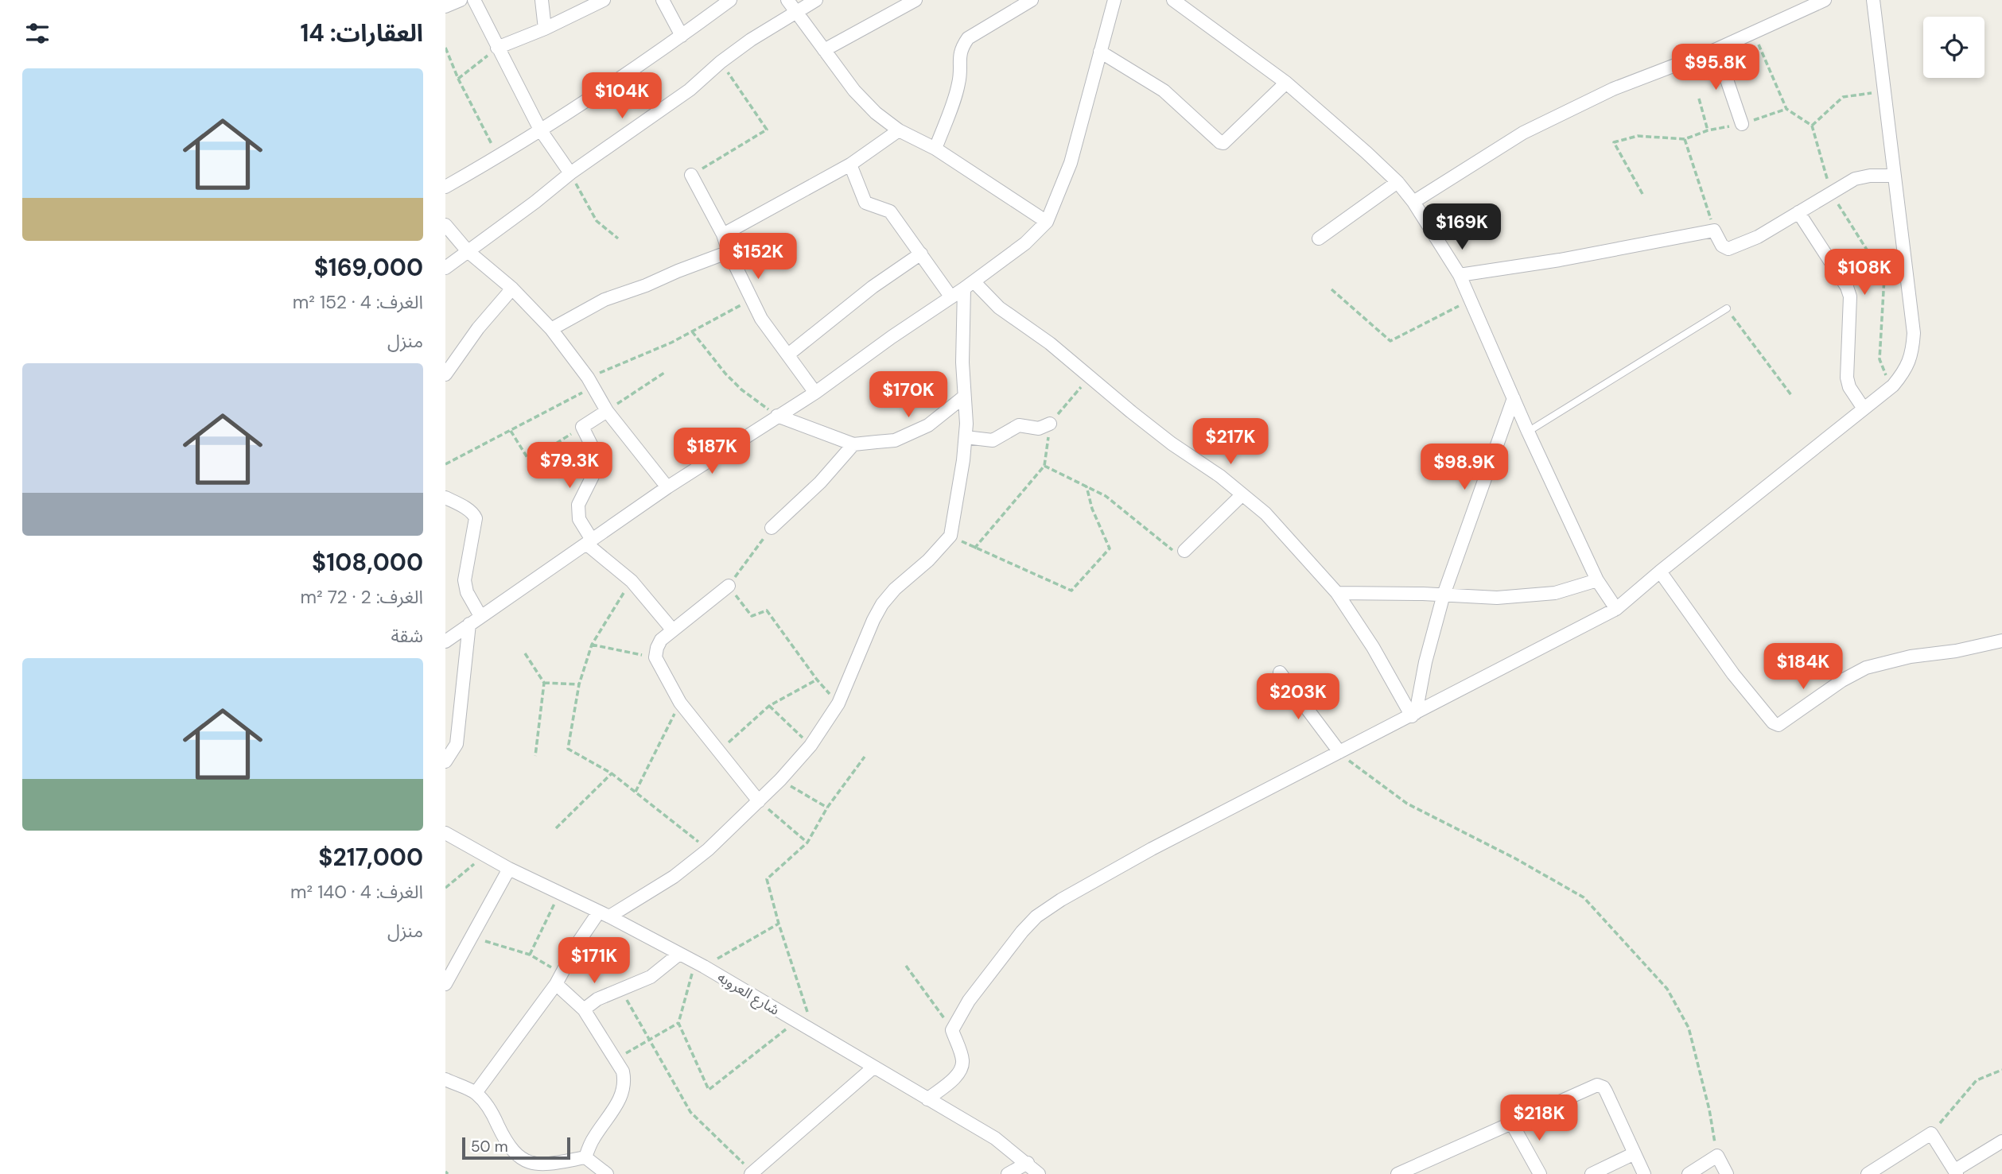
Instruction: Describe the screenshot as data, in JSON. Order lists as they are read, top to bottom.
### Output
{
  "streets": {
    "street": ["شارع العروبه"]
  },
  "scale_bar": "50 m",
  "page": {
    "heading": "العقارات: 14",
    "price": [
      "$95.8K",
      "$104K",
      "$169K",
      "$152K",
      "$108K",
      "$170K",
      "$217K",
      "$187K",
      "$79.3K",
      "$98.9K",
      "$184K",
      "$203K",
      "$171K",
      "$218K"
    ],
    "list": [
      {
        "name": "$169,000",
        "note": "الغرف: 4 · 152 m² · منزل"
      },
      {
        "name": "$108,000",
        "note": "الغرف: 2 · 72 m² · شقة"
      },
      {
        "name": "$217,000",
        "note": "الغرف: 4 · 140 m² · منزل"
      }
    ],
    "scale": "50 m"
  }
}
